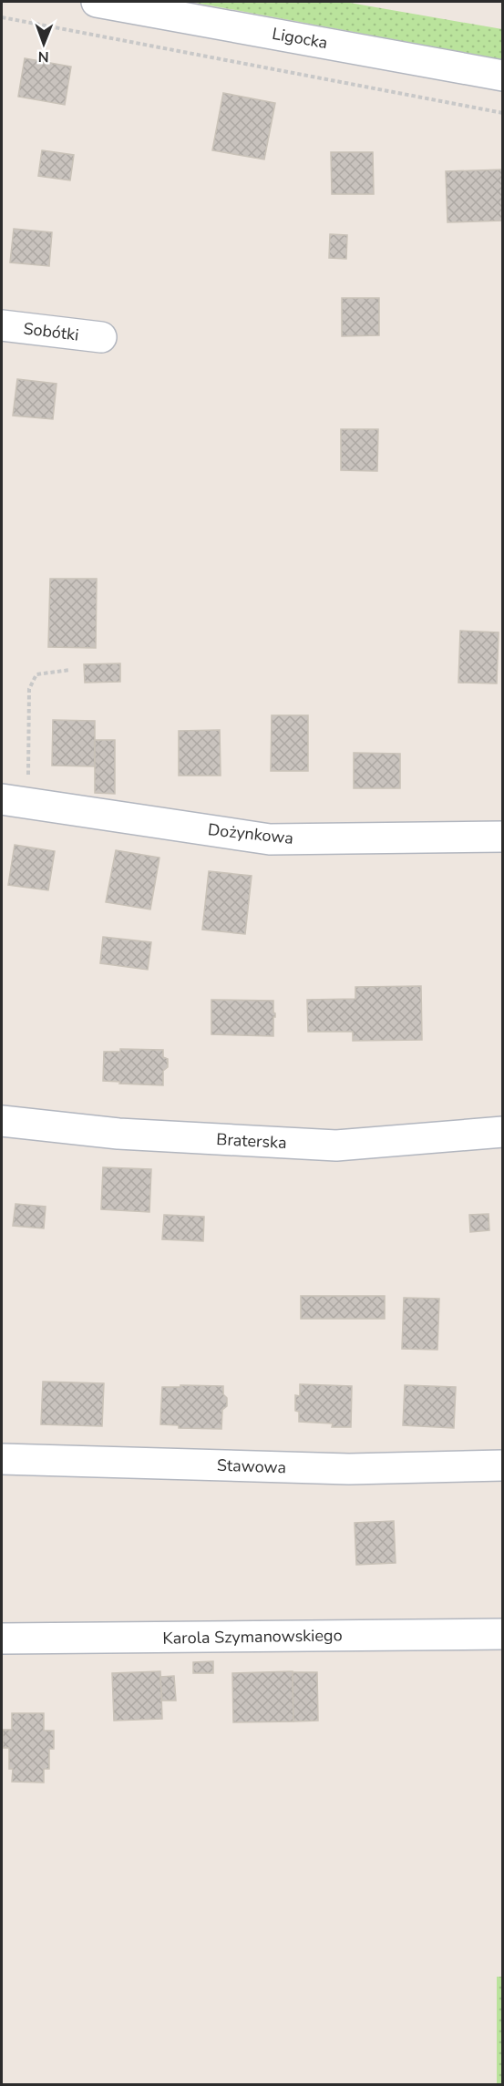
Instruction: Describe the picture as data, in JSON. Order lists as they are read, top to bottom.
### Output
{
  "streets": {
    "street": [
      "Ligocka",
      "Sobótki",
      "Dożynkowa",
      "Braterska",
      "Stawowa",
      "Karola Szymanowskiego"
    ]
  },
  "north": "bottom"
}
